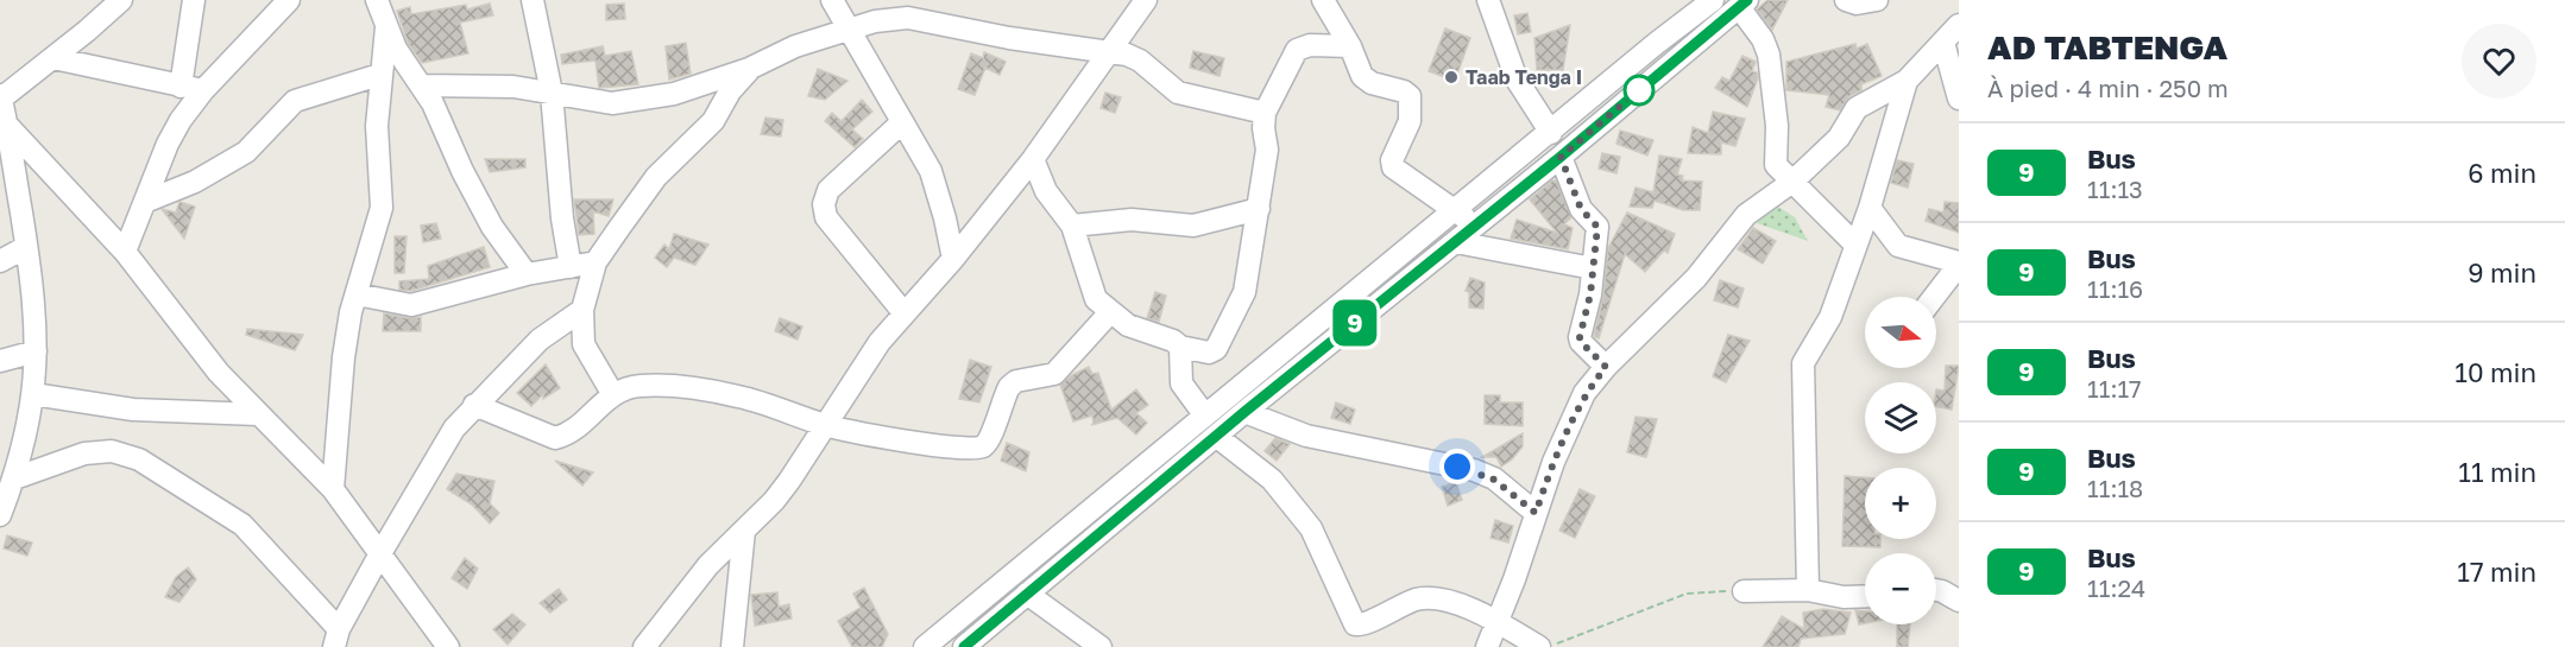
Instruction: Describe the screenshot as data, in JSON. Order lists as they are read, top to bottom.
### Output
{
  "places": ["Taab Tenga I"],
  "lines": ["bus line 9"],
  "north": "right",
  "page": {
    "on_map": "9",
    "heading": ["AD TABTENGA", "À pied · 4 min · 250 m"],
    "list": [
      {
        "mark": "9",
        "name": "Bus",
        "note": "11:13",
        "value": "6 min"
      },
      {
        "mark": "9",
        "name": "Bus",
        "note": "11:16",
        "value": "9 min"
      },
      {
        "mark": "9",
        "name": "Bus",
        "note": "11:17",
        "value": "10 min"
      },
      {
        "mark": "9",
        "name": "Bus",
        "note": "11:18",
        "value": "11 min"
      },
      {
        "mark": "9",
        "name": "Bus",
        "note": "11:24",
        "value": "17 min"
      }
    ],
    "map_buttons": ["+", "−"]
  }
}
